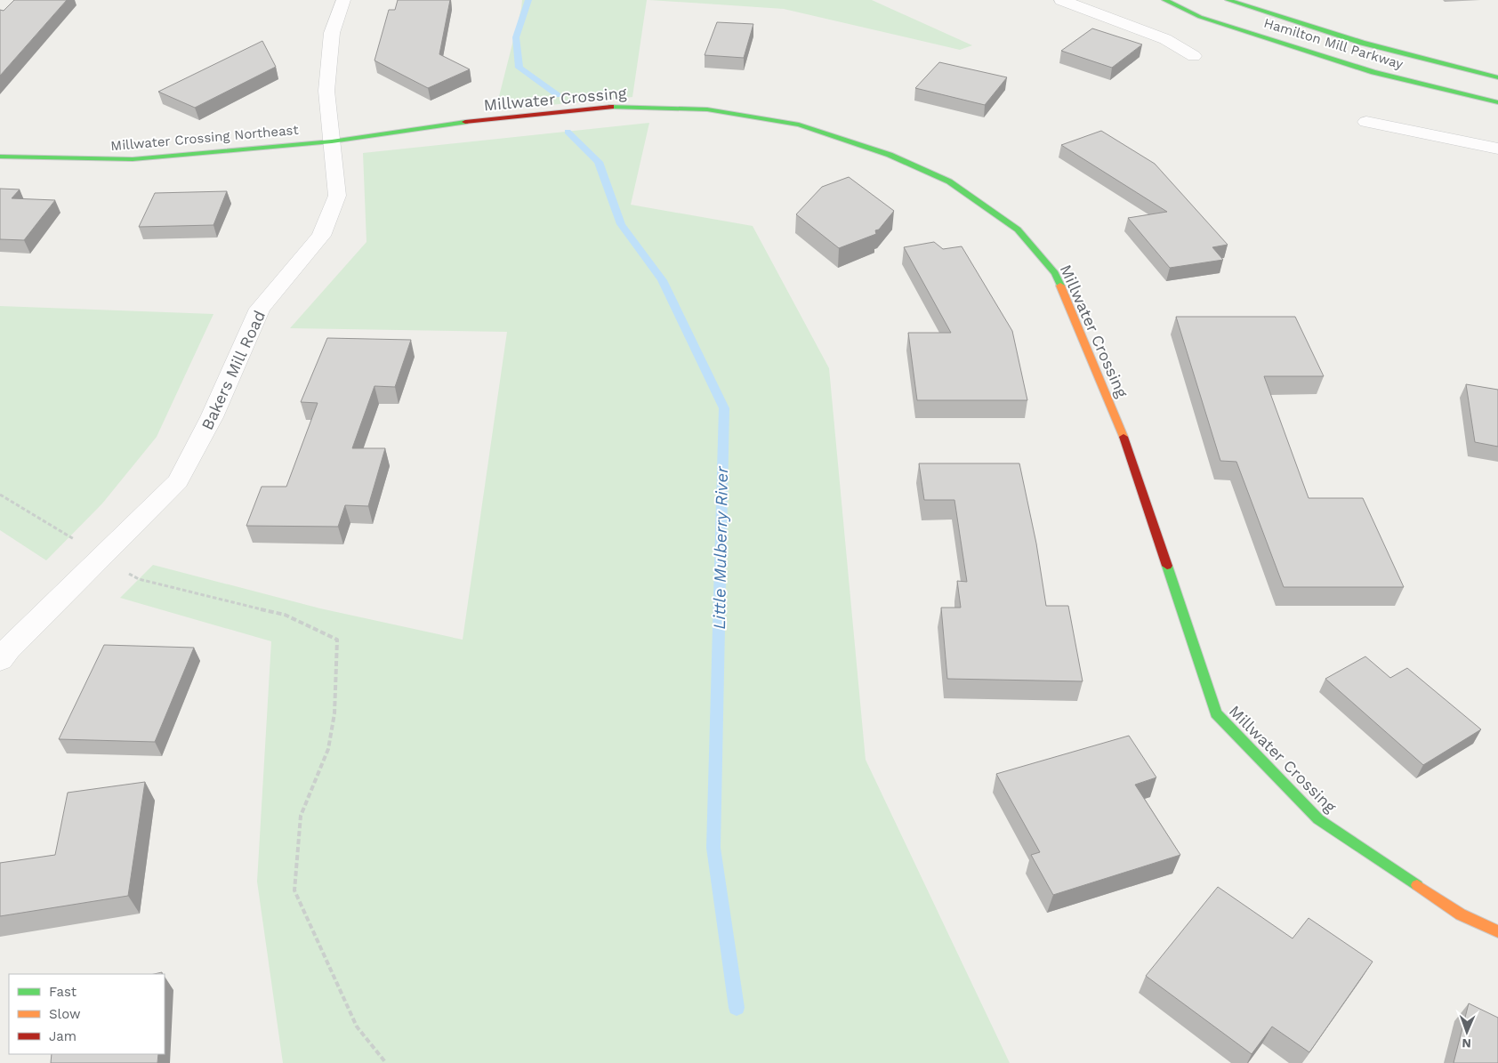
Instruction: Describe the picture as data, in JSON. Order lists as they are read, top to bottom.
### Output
{
  "streets": {
    "street": [
      "Hamilton Mill Parkway",
      "Millwater Crossing",
      "Millwater Crossing Northeast",
      "Bakers Mill Road"
    ]
  },
  "crossings": [
    ["Millwater Crossing", "Millwater Crossing Northeast"],
    ["Millwater Crossing", "Bakers Mill Road"],
    ["Millwater Crossing Northeast", "Bakers Mill Road"]
  ],
  "water": ["Little Mulberry River"],
  "legend": ["Fast", "Slow", "Jam"],
  "north": "bottom"
}
